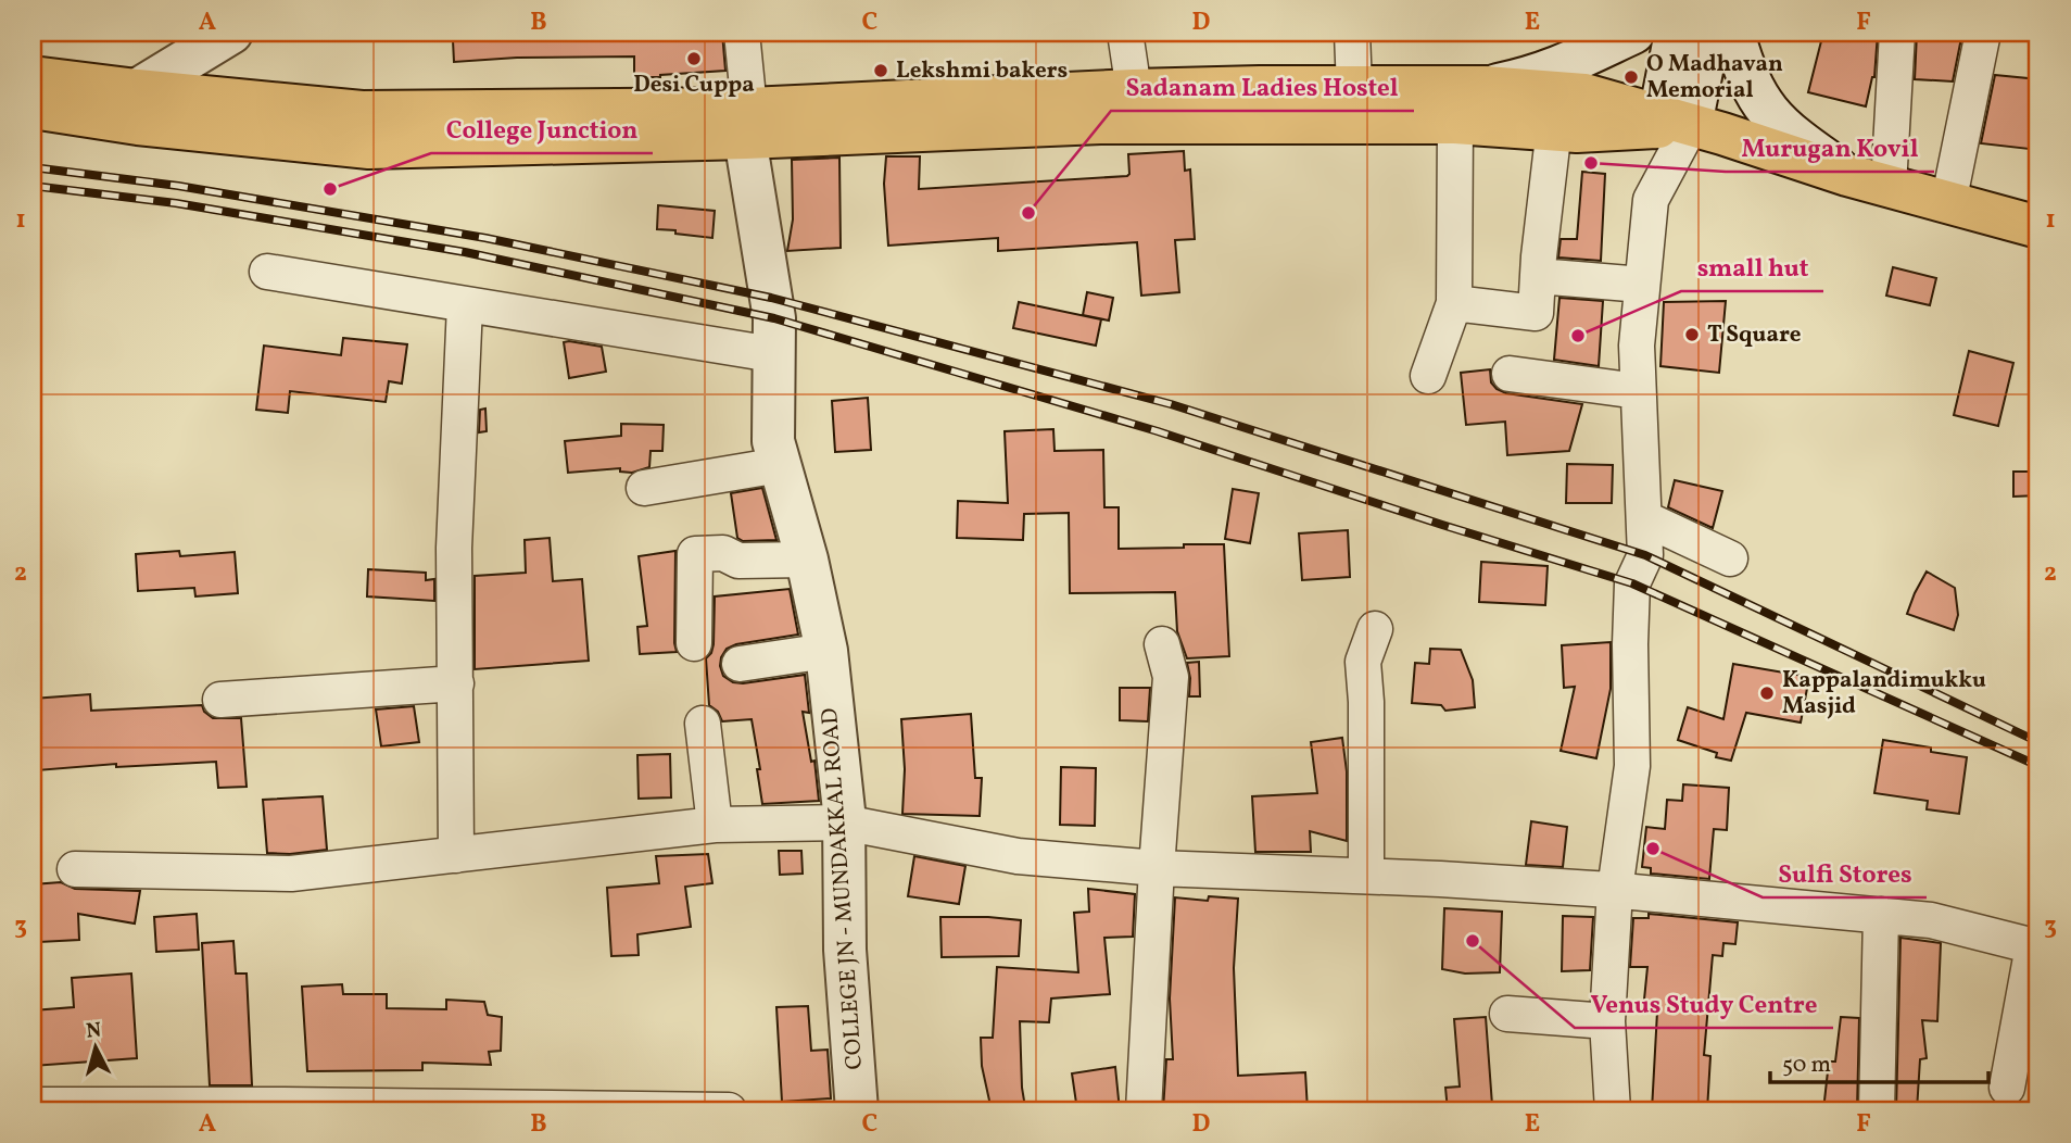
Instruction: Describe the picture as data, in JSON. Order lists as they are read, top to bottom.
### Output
{
  "streets": {
    "street": ["COLLEGE JN - MUNDAKKAL ROAD"]
  },
  "places": [
    "Desi Cuppa",
    "Lekshmi bakers",
    "O Madhavan Memorial",
    "Murugan Kovil",
    "College Junction",
    "Sadanam Ladies Hostel",
    "T Square",
    "small hut",
    "Kappalandimukku Masjid",
    "Sulfi Stores",
    "Venus Study Centre"
  ],
  "scale_bar": "50 m",
  "north": "top",
  "grid": {
    "columns": [
      "A",
      "B",
      "C",
      "D",
      "E",
      "F"
    ],
    "rows": ["1", "2", "3"]
  }
}
